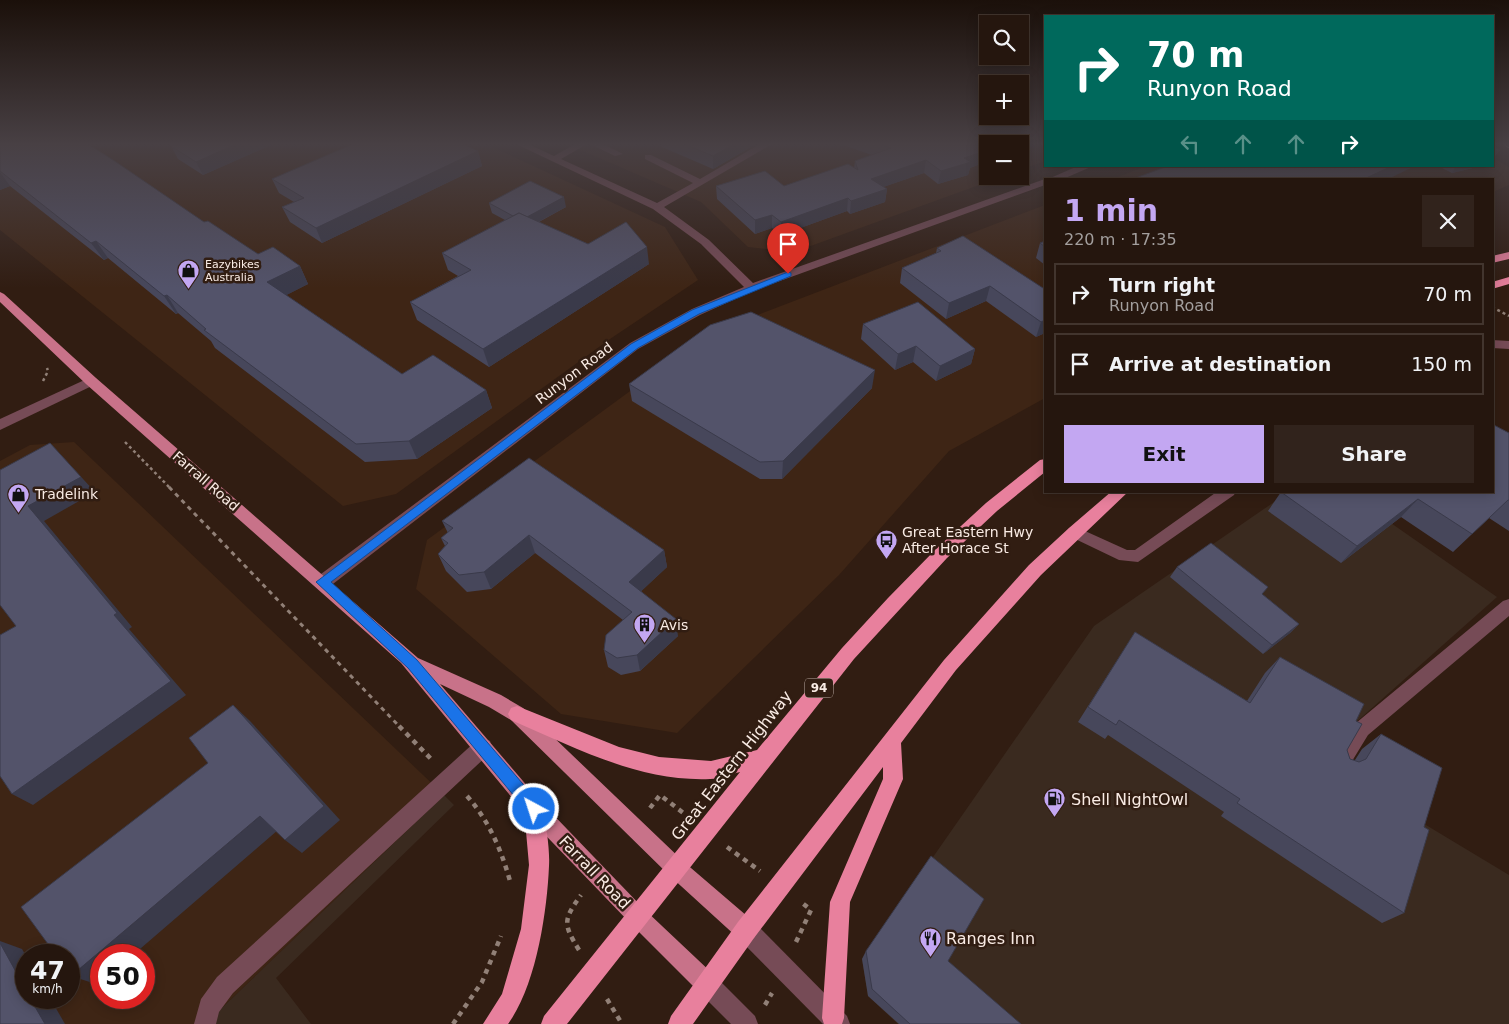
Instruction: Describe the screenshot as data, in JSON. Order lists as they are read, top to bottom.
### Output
{
  "streets": {
    "highway": ["94", "Great Eastern Highway"],
    "main road": ["Farrall Road"],
    "street": ["Runyon Road"]
  },
  "crossings": [
    ["Runyon Road", "Farrall Road"],
    ["Farrall Road", "Great Eastern Highway"]
  ],
  "places": {
    "shop": ["Eazybikes Australia", "Tradelink"],
    "bus stop": ["Great Eastern Hwy After Horace St"],
    "building": ["Avis"],
    "fuel station": ["Shell NightOwl"],
    "restaurant": ["Ranges Inn"]
  },
  "page": {
    "map_buttons": ["+", "−"],
    "turn": ["70 m", "Runyon Road"],
    "heading": ["1 min", "220 m · 17:35"],
    "list": [
      {
        "name": "Turn right",
        "note": "Runyon Road",
        "value": "70 m"
      },
      {
        "name": "Arrive at destination",
        "value": "150 m"
      }
    ],
    "buttons": ["Exit", "Share"],
    "speed": "47 km/h",
    "limit": "50"
  }
}
